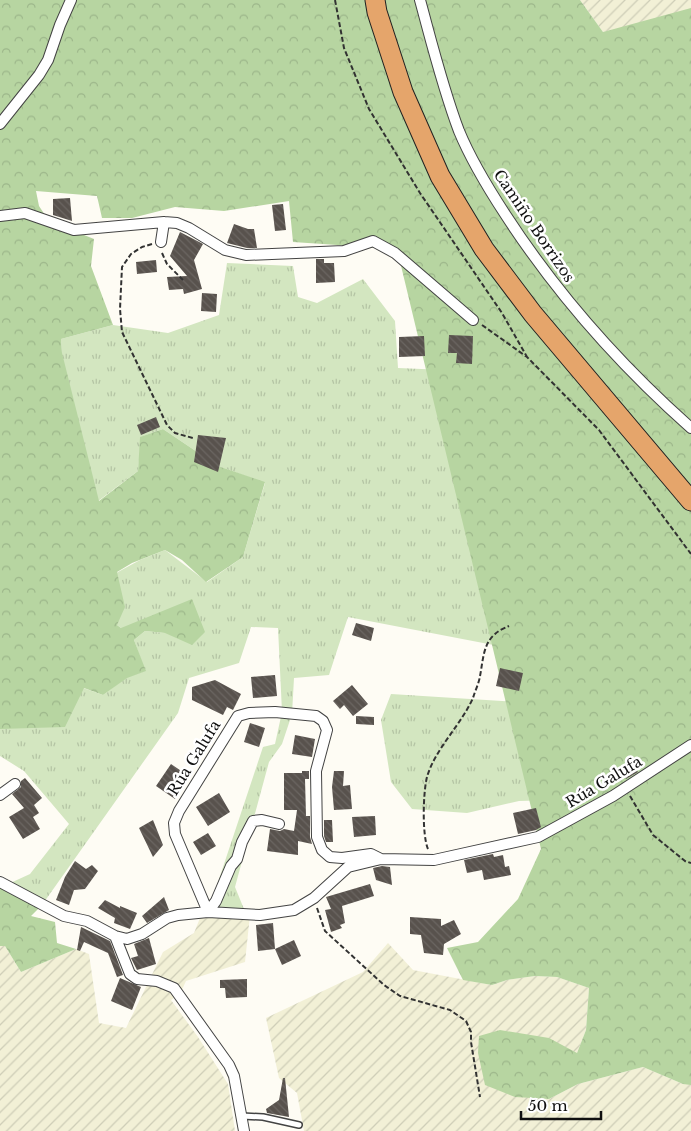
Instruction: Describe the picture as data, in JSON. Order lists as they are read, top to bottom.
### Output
{
  "streets": {
    "street": ["Camiño Borrizos", "Rúa Galufa"]
  },
  "scale_bar": "50 m"
}
